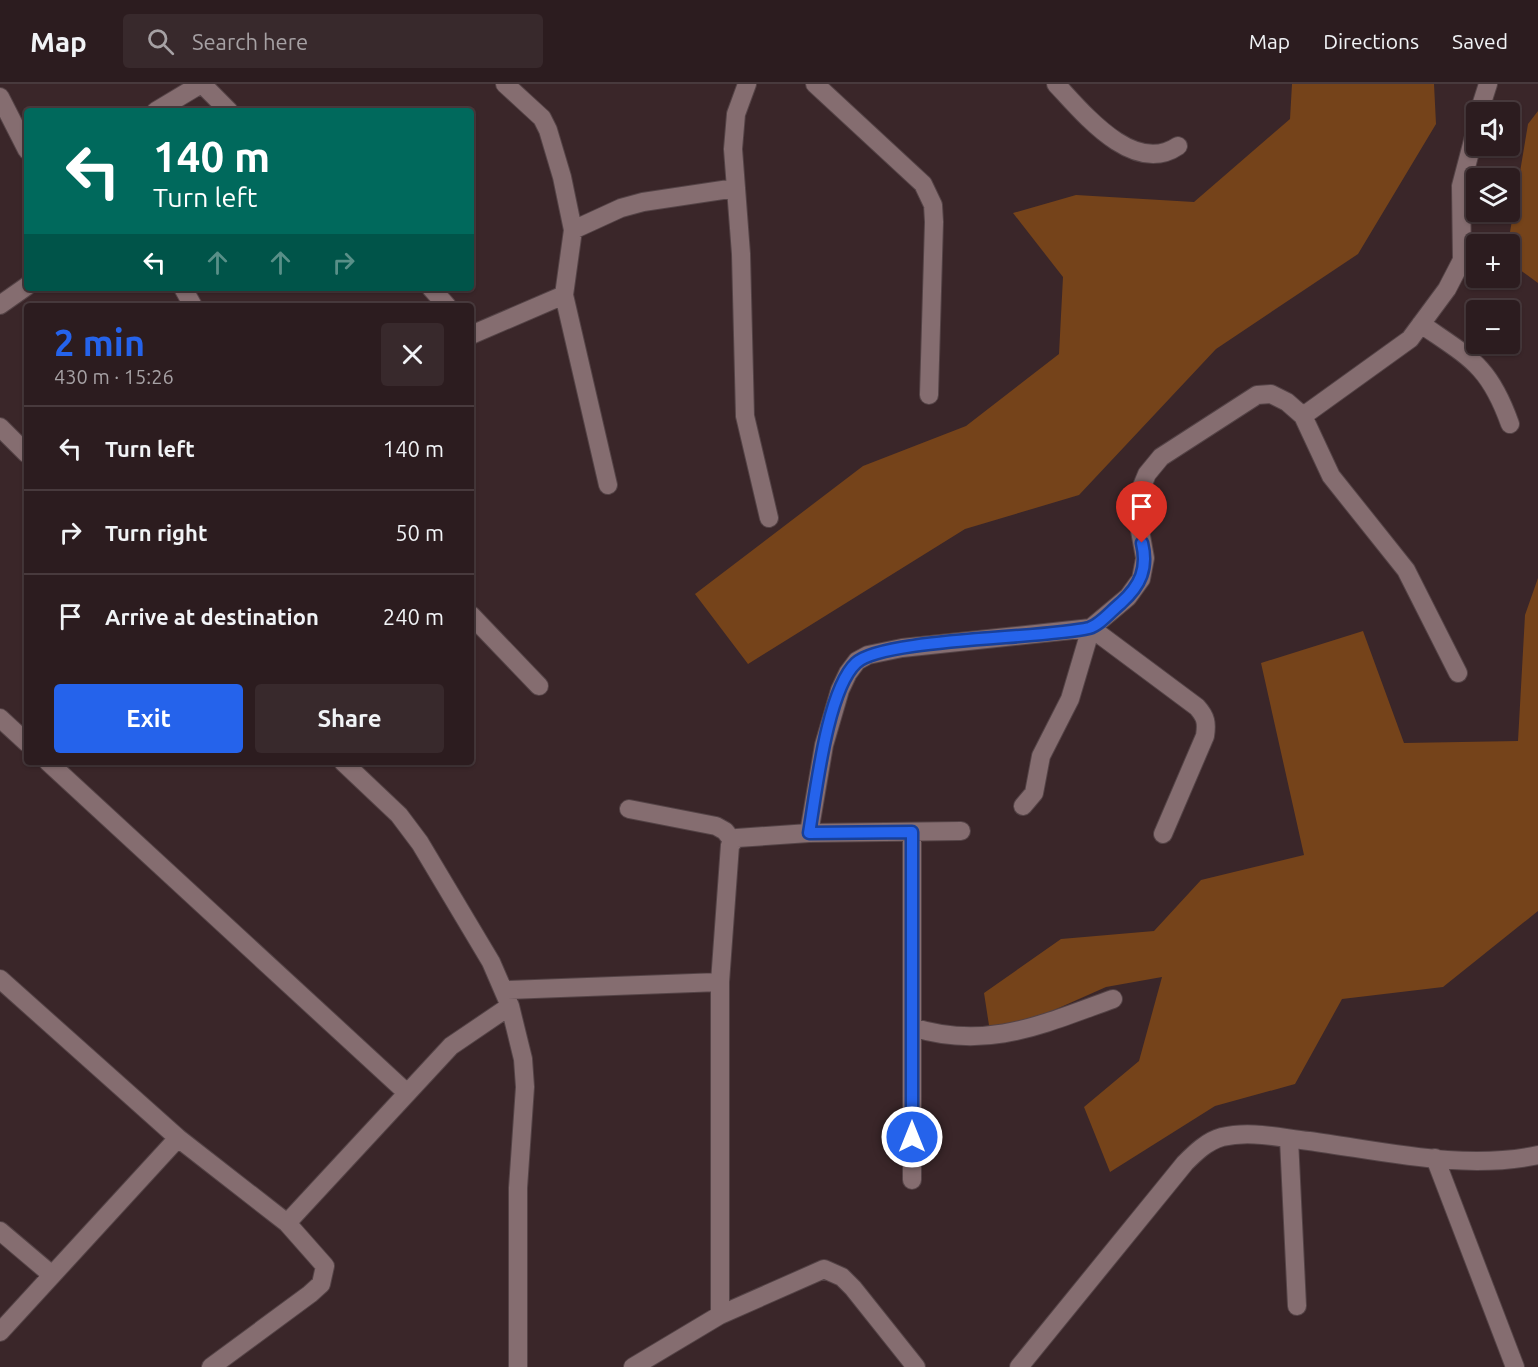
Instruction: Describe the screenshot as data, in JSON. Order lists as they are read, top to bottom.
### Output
{
  "page": {
    "header": "Map",
    "search": "Search here",
    "nav": ["Map", "Directions", "Saved"],
    "map_buttons": ["+", "−"],
    "turn": ["140 m", "Turn left"],
    "heading": ["2 min", "430 m · 15:26"],
    "list": [
      {
        "name": "Turn left",
        "value": "140 m"
      },
      {
        "name": "Turn right",
        "value": "50 m"
      },
      {
        "name": "Arrive at destination",
        "value": "240 m"
      }
    ],
    "buttons": ["Exit", "Share"]
  }
}
